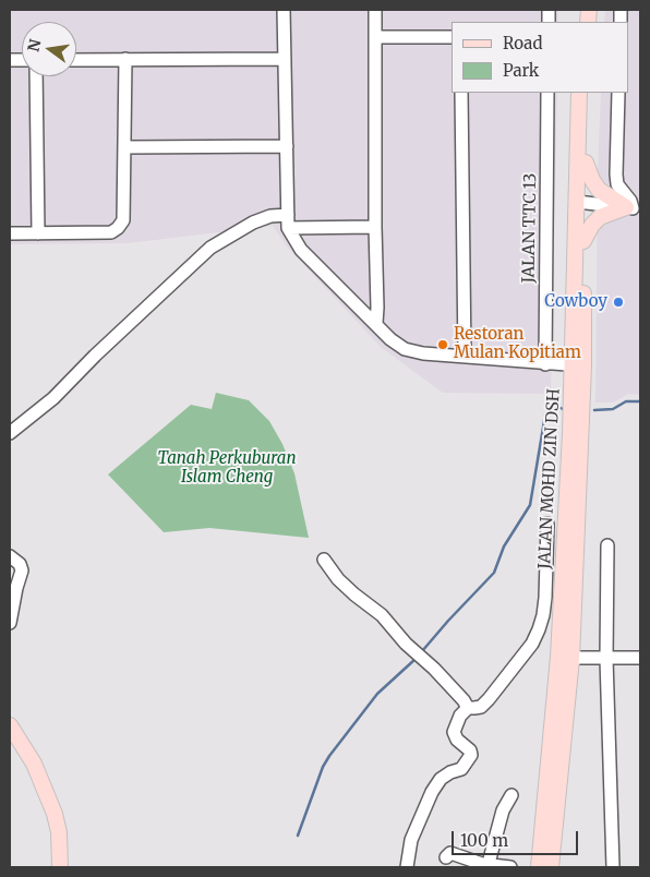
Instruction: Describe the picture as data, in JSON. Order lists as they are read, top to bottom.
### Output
{
  "streets": {
    "main road": ["JALAN MOHD ZIN DSH"],
    "street": ["JALAN TTC 13"]
  },
  "parks": ["Tanah Perkuburan Islam Cheng"],
  "places": ["Cowboy", "Restoran Mulan Kopitiam"],
  "legend": ["Road", "Park"],
  "scale_bar": "100 m",
  "north": "left"
}
